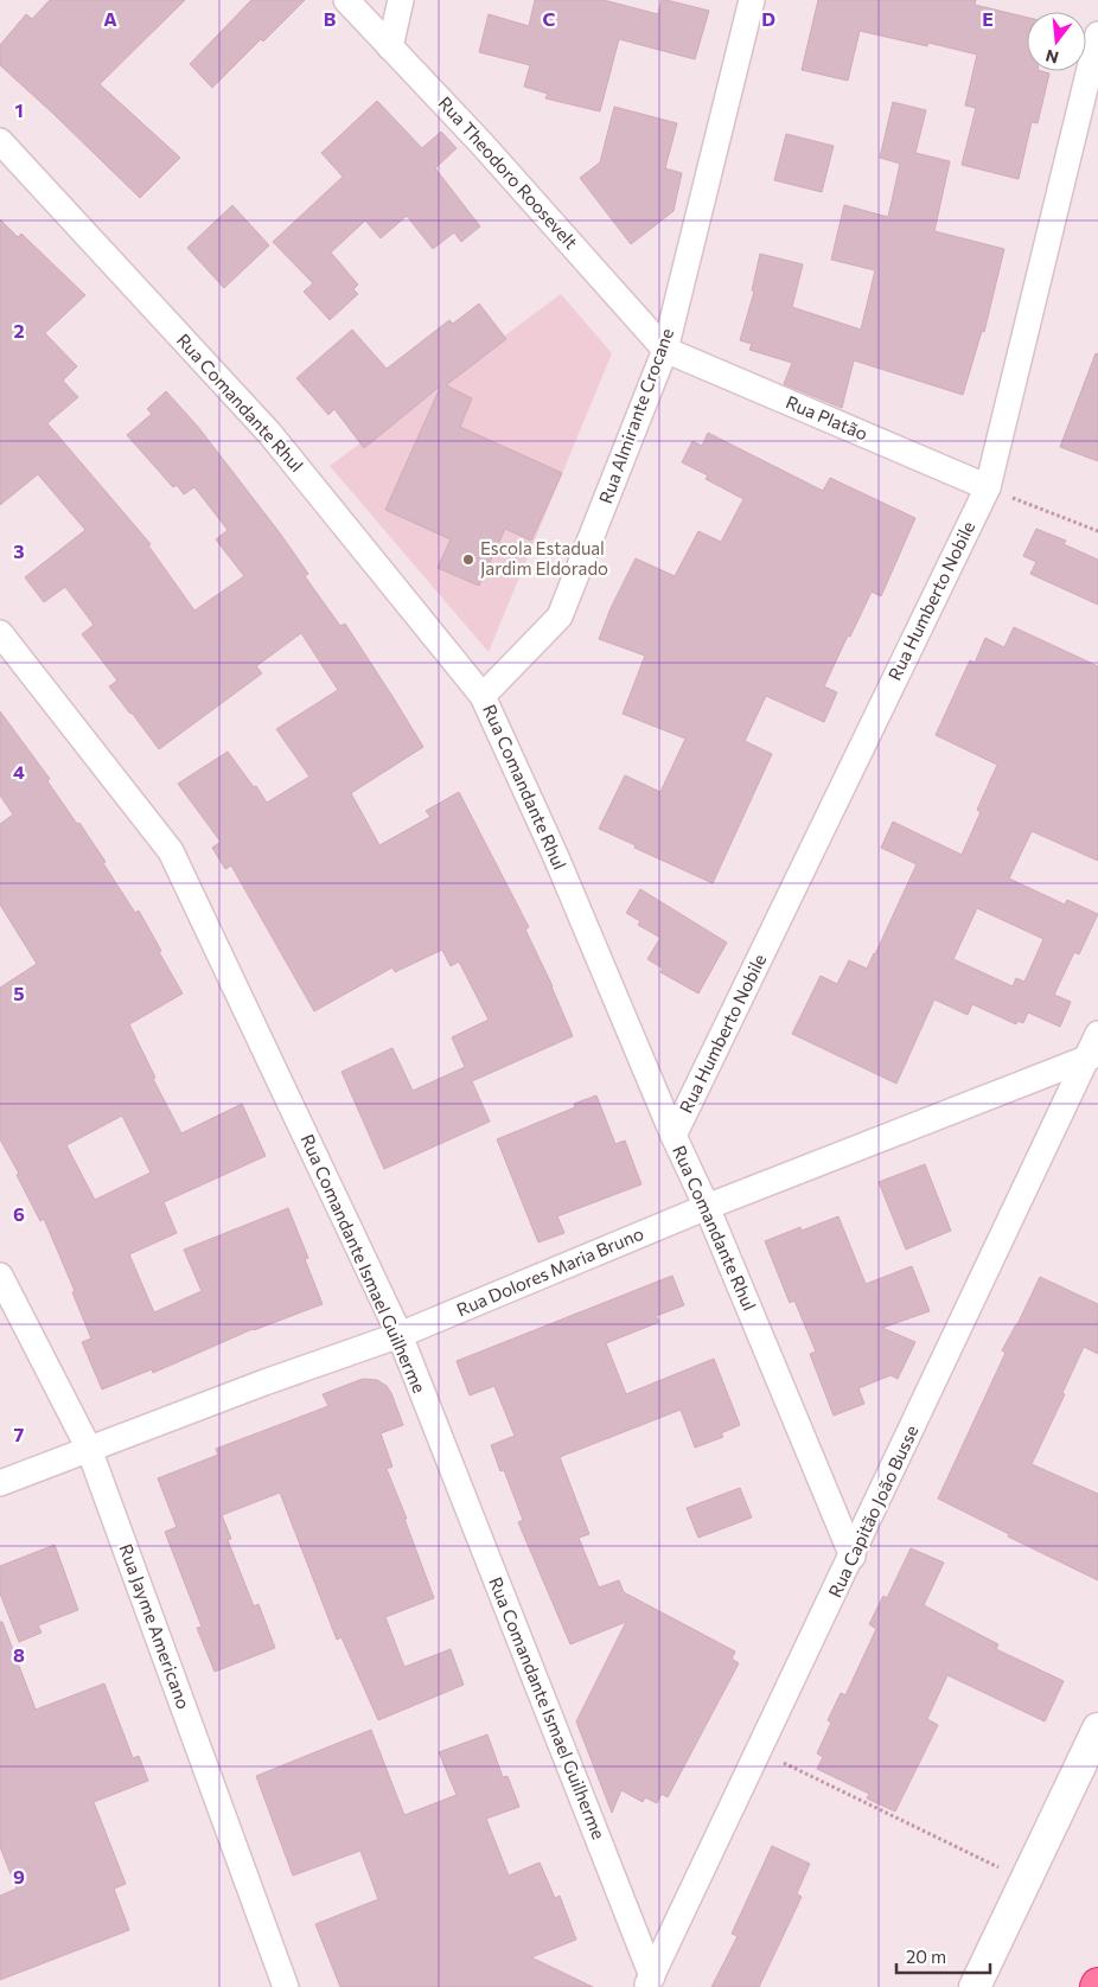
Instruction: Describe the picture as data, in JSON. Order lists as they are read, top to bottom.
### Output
{
  "streets": {
    "street": [
      "Rua Theodoro Roosevelt",
      "Rua Comandante Rhul",
      "Rua Almirante Crocane",
      "Rua Platão",
      "Rua Humberto Nobile",
      "Rua Comandante Ismael Guilherme",
      "Rua Dolores Maria Bruno",
      "Rua Capitão João Busse",
      "Rua Jayme Americano"
    ]
  },
  "crossings": [
    ["Rua Theodoro Roosevelt", "Rua Almirante Crocane"],
    ["Rua Theodoro Roosevelt", "Rua Platão"],
    ["Rua Comandante Rhul", "Rua Almirante Crocane"],
    ["Rua Comandante Rhul", "Rua Humberto Nobile"],
    ["Rua Comandante Rhul", "Rua Dolores Maria Bruno"],
    ["Rua Comandante Rhul", "Rua Capitão João Busse"],
    ["Rua Almirante Crocane", "Rua Platão"],
    ["Rua Platão", "Rua Humberto Nobile"],
    ["Rua Comandante Ismael Guilherme", "Rua Dolores Maria Bruno"],
    ["Rua Comandante Ismael Guilherme", "Rua Capitão João Busse"],
    ["Rua Dolores Maria Bruno", "Rua Capitão João Busse"],
    ["Rua Dolores Maria Bruno", "Rua Jayme Americano"]
  ],
  "places": ["Escola Estadual Jardim Eldorado"],
  "scale_bar": "20 m",
  "north": "bottom",
  "grid": {
    "columns": [
      "A",
      "B",
      "C",
      "D",
      "E"
    ],
    "rows": [
      "1",
      "2",
      "3",
      "4",
      "5",
      "6",
      "7",
      "8",
      "9"
    ]
  }
}
